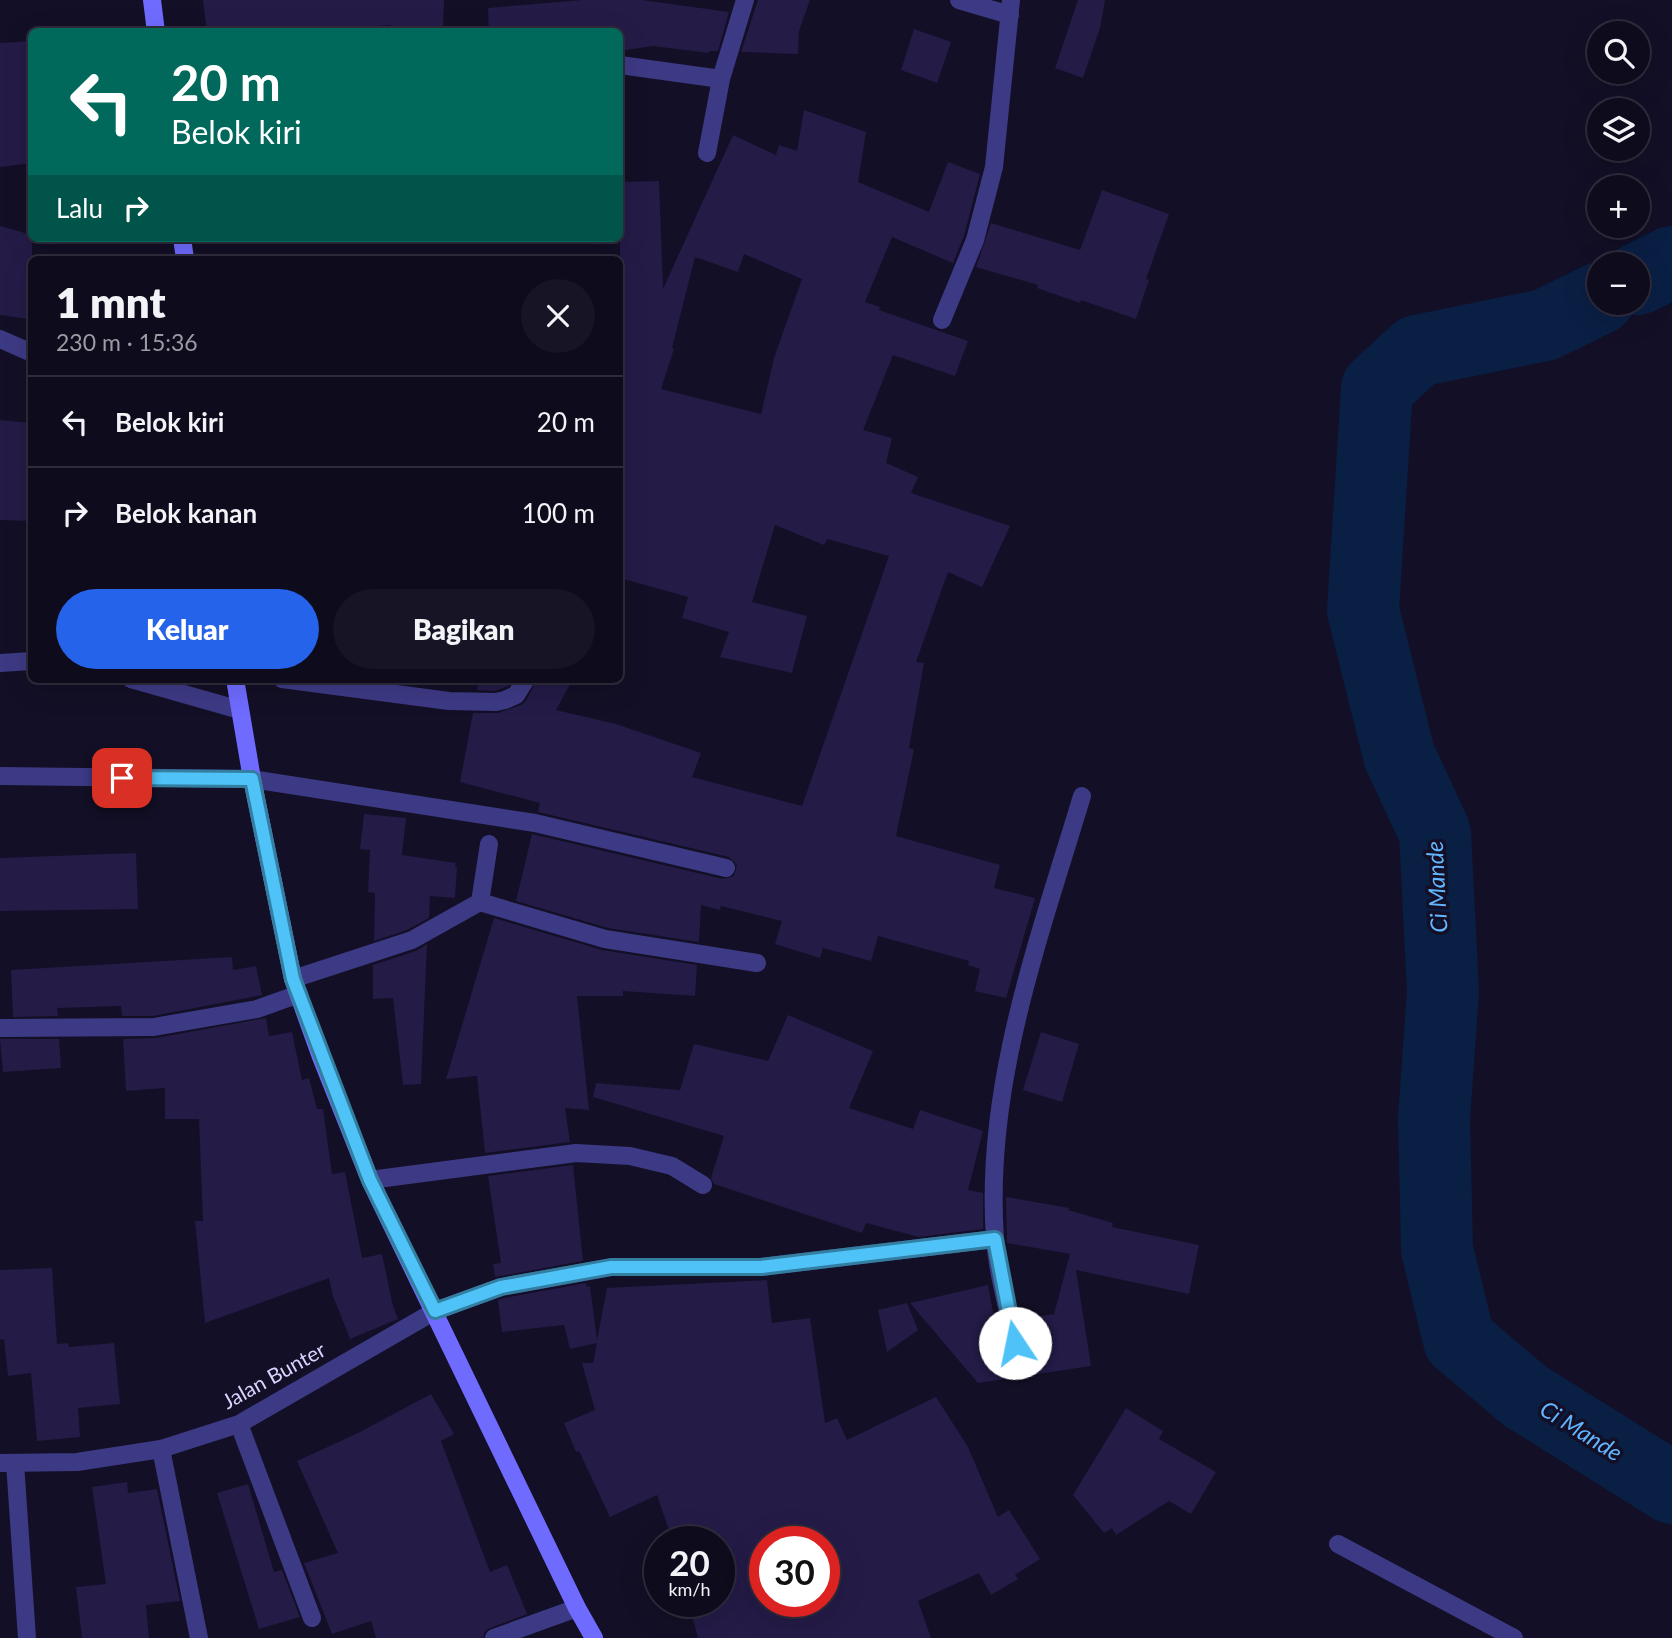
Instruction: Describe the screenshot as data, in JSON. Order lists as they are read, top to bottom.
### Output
{
  "streets": {
    "street": ["Jalan Bunter"]
  },
  "water": ["Ci Mande"],
  "page": {
    "map_buttons": ["+", "−"],
    "turn": ["20 m", "Belok kiri"],
    "then": "Lalu",
    "heading": ["1 mnt", "230 m · 15:36"],
    "list": [
      {
        "name": "Belok kiri",
        "value": "20 m"
      },
      {
        "name": "Belok kanan",
        "value": "100 m"
      }
    ],
    "buttons": ["Keluar", "Bagikan"],
    "speed": "20 km/h",
    "limit": "30"
  }
}
